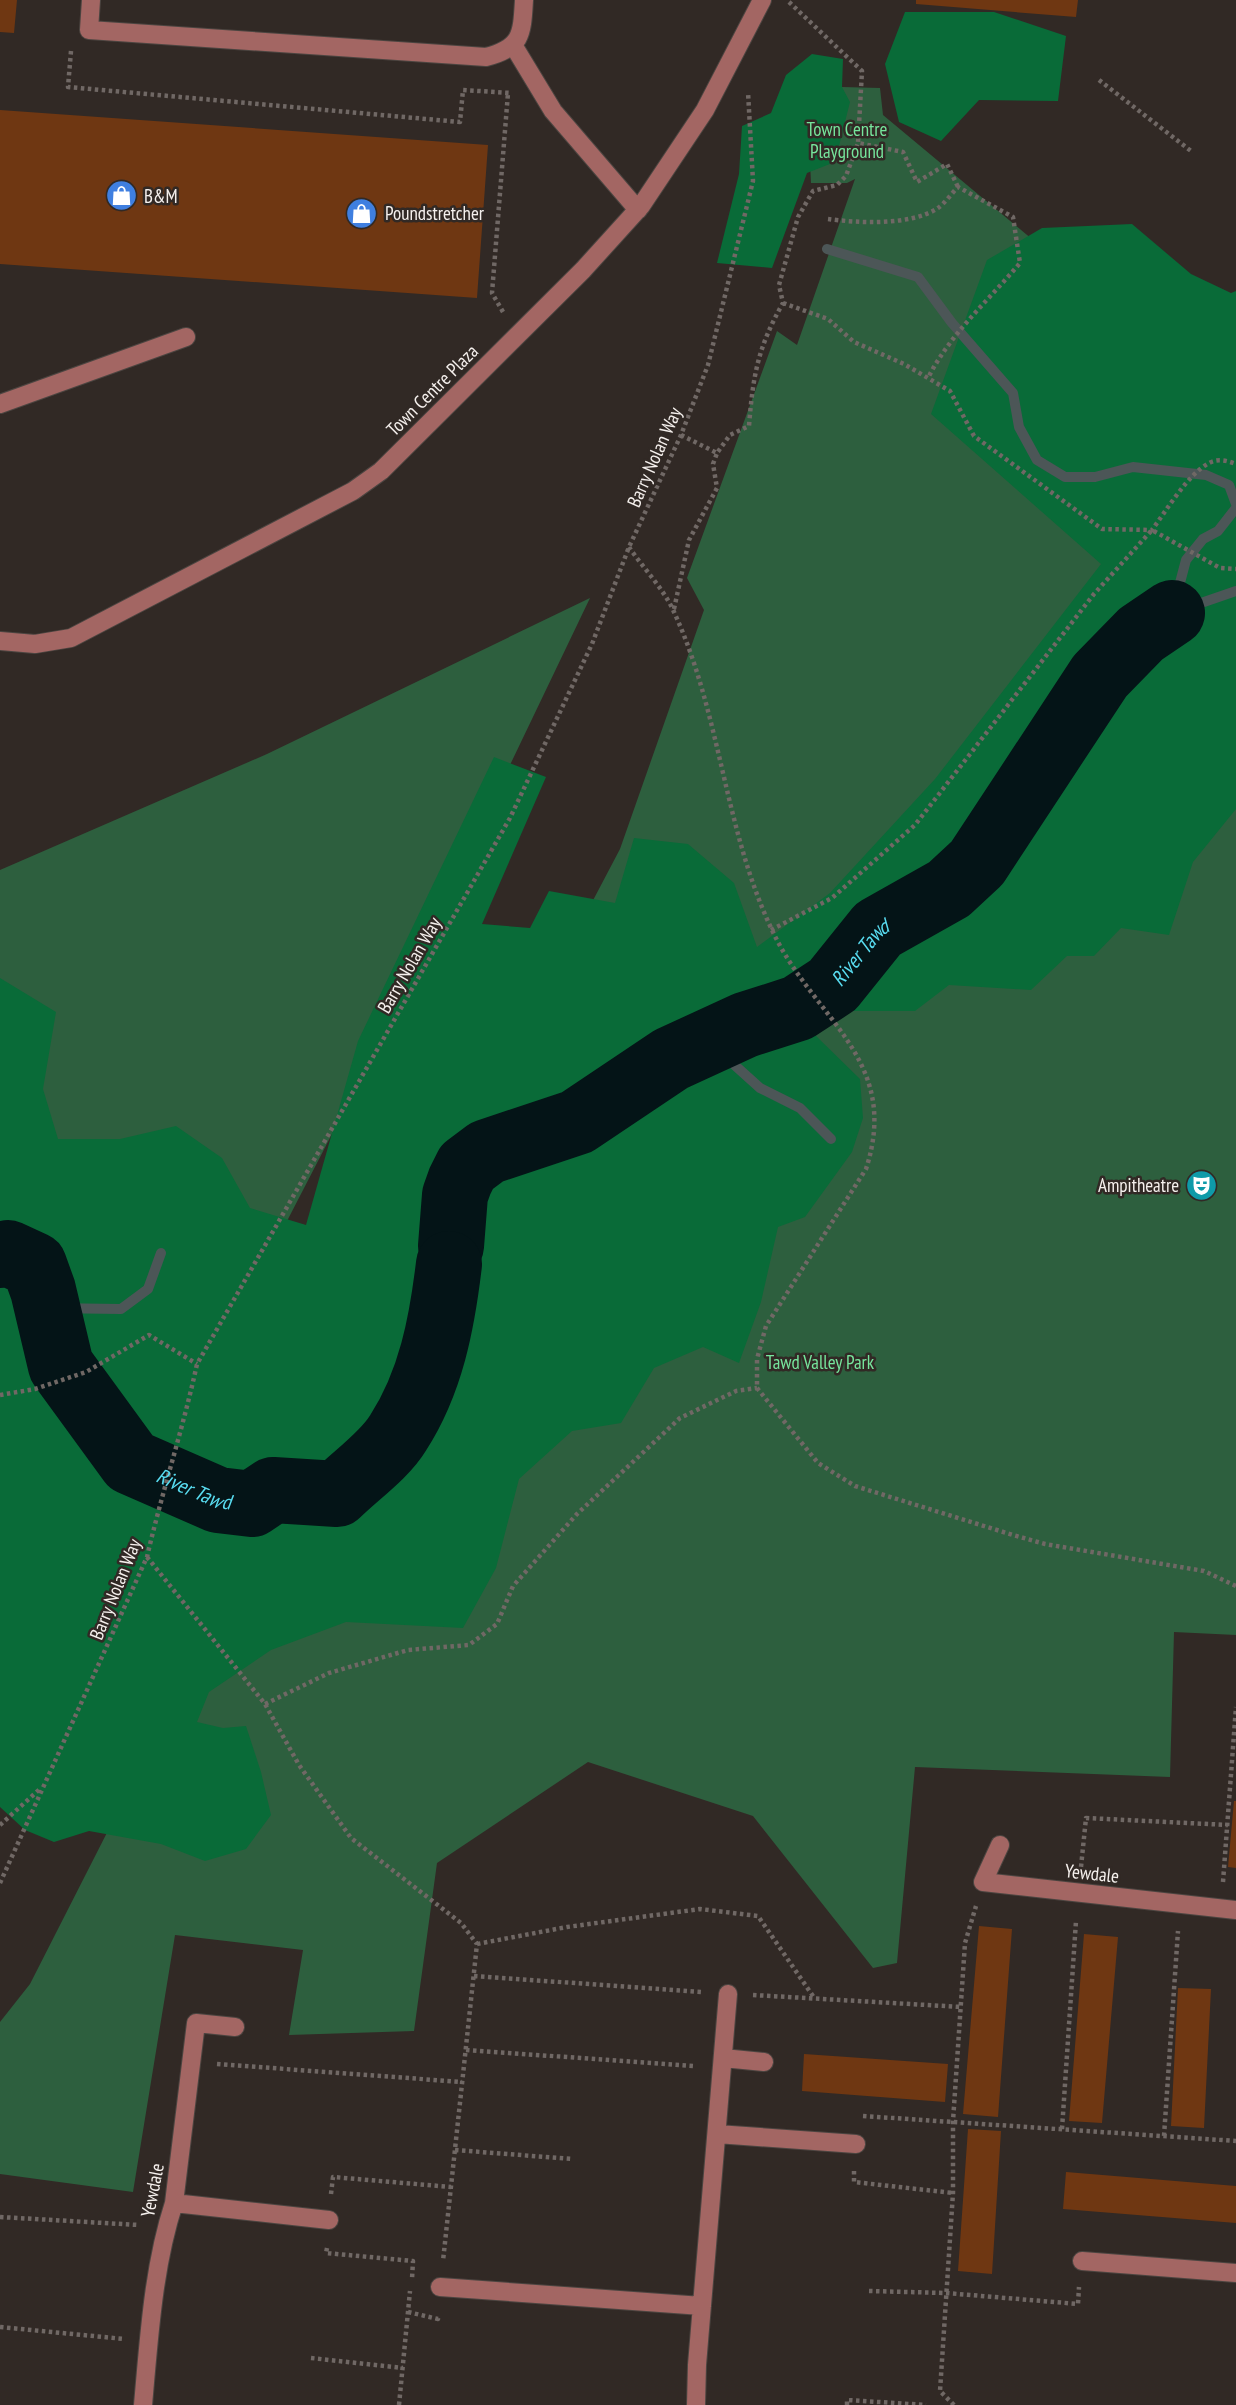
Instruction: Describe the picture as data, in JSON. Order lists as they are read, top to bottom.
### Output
{
  "streets": {
    "street": ["Town Centre Plaza", "Yewdale"],
    "path": ["Barry Nolan Way"]
  },
  "water": ["River Tawd"],
  "parks": ["Town Centre Playground", "Tawd Valley Park"],
  "places": {
    "shop": ["B&M", "Poundstretcher"],
    "theatre": ["Ampitheatre"]
  }
}
